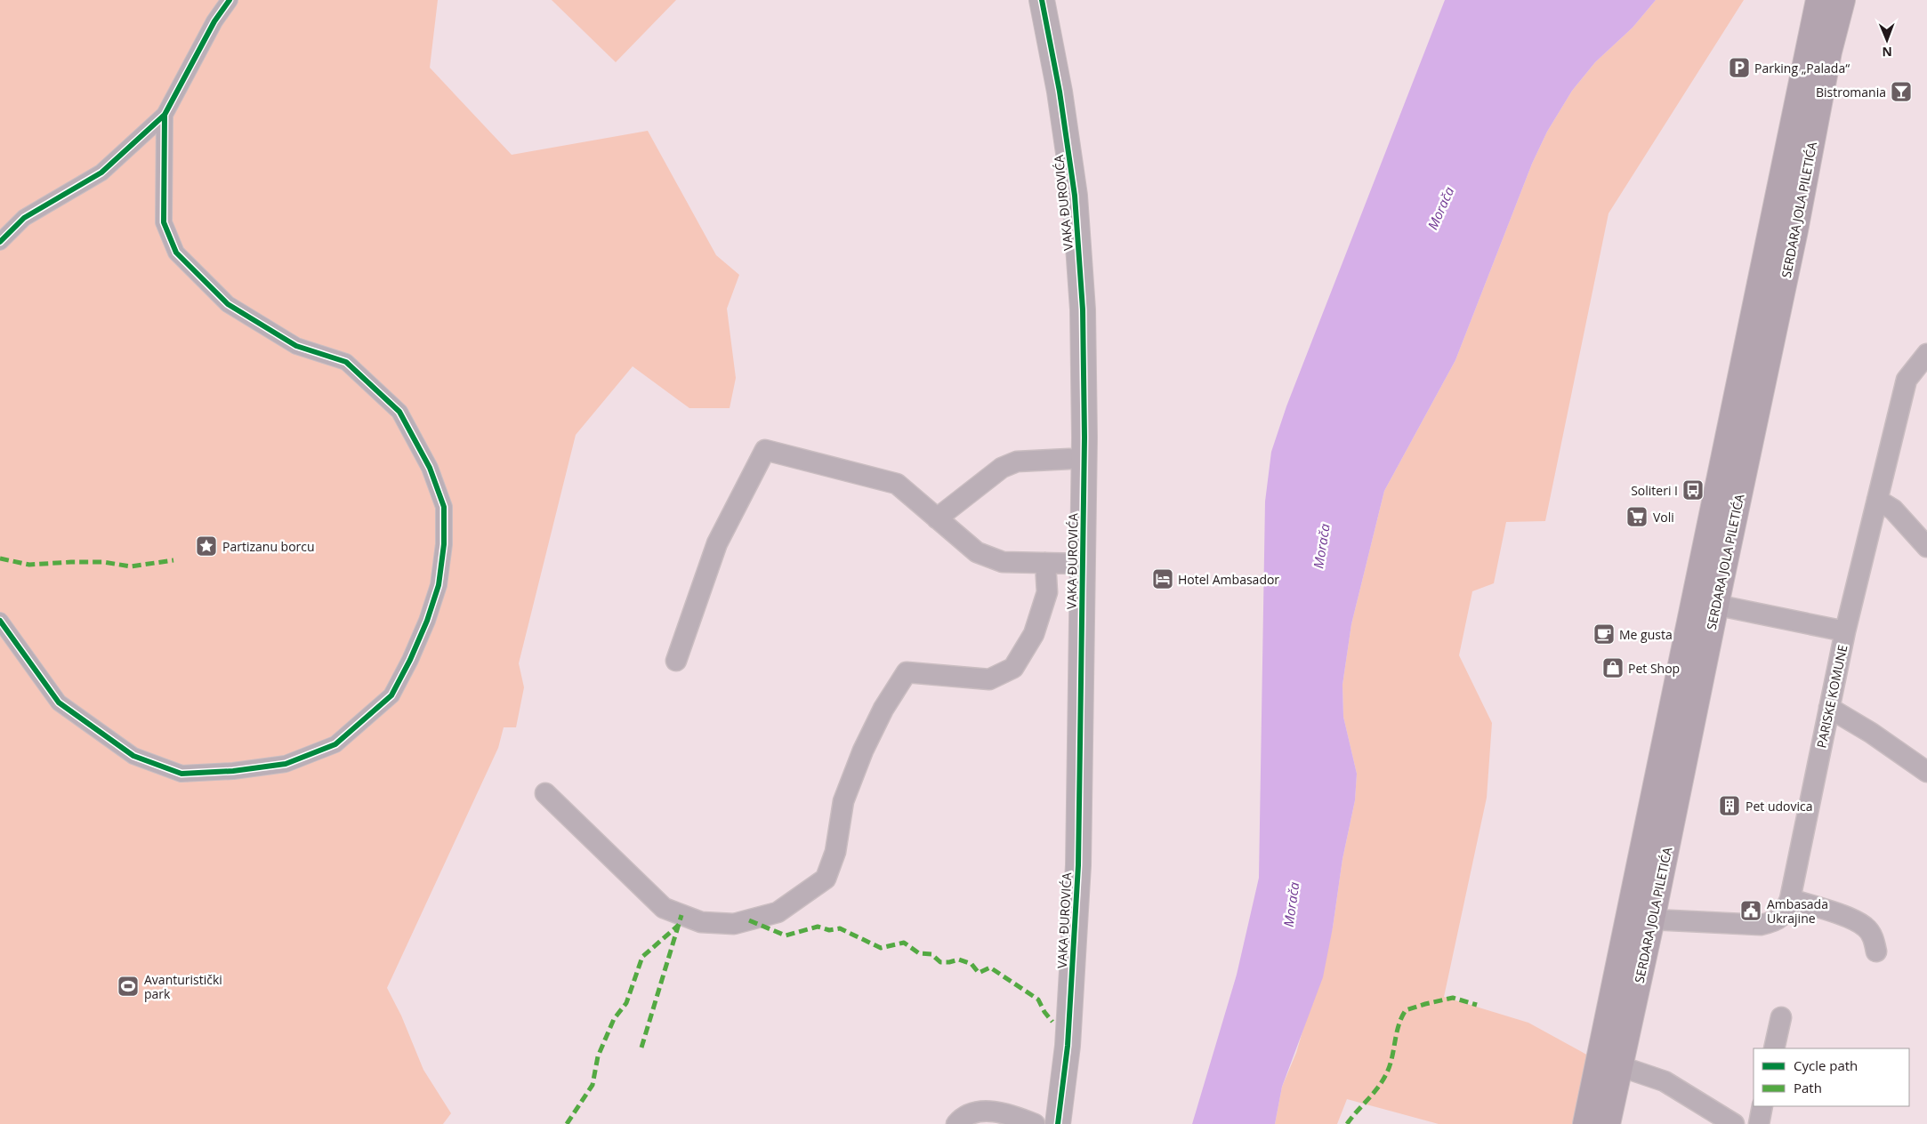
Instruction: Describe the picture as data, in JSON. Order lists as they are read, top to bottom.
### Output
{
  "streets": {
    "main road": ["SERDARA JOLA PILETIĆA"],
    "street": ["VAKA ĐUROVIĆA", "PARISKE KOMUNE"]
  },
  "crossings": [
    ["SERDARA JOLA PILETIĆA", "PARISKE KOMUNE"]
  ],
  "water": ["Morača"],
  "places": {
    "parking": ["Parking „Palada“"],
    "bar": ["Bistromania"],
    "bus stop": ["Soliteri I"],
    "supermarket": ["Voli"],
    "place": ["Partizanu borcu"],
    "hotel": ["Hotel Ambasador"],
    "cafe": ["Me gusta"],
    "shop": ["Pet Shop"],
    "building": ["Pet udovica"],
    "public building": ["Ambasada Ukrajine"],
    "sports": ["Avanturistički park"]
  },
  "legend": ["Cycle path", "Path"],
  "north": "bottom"
}
